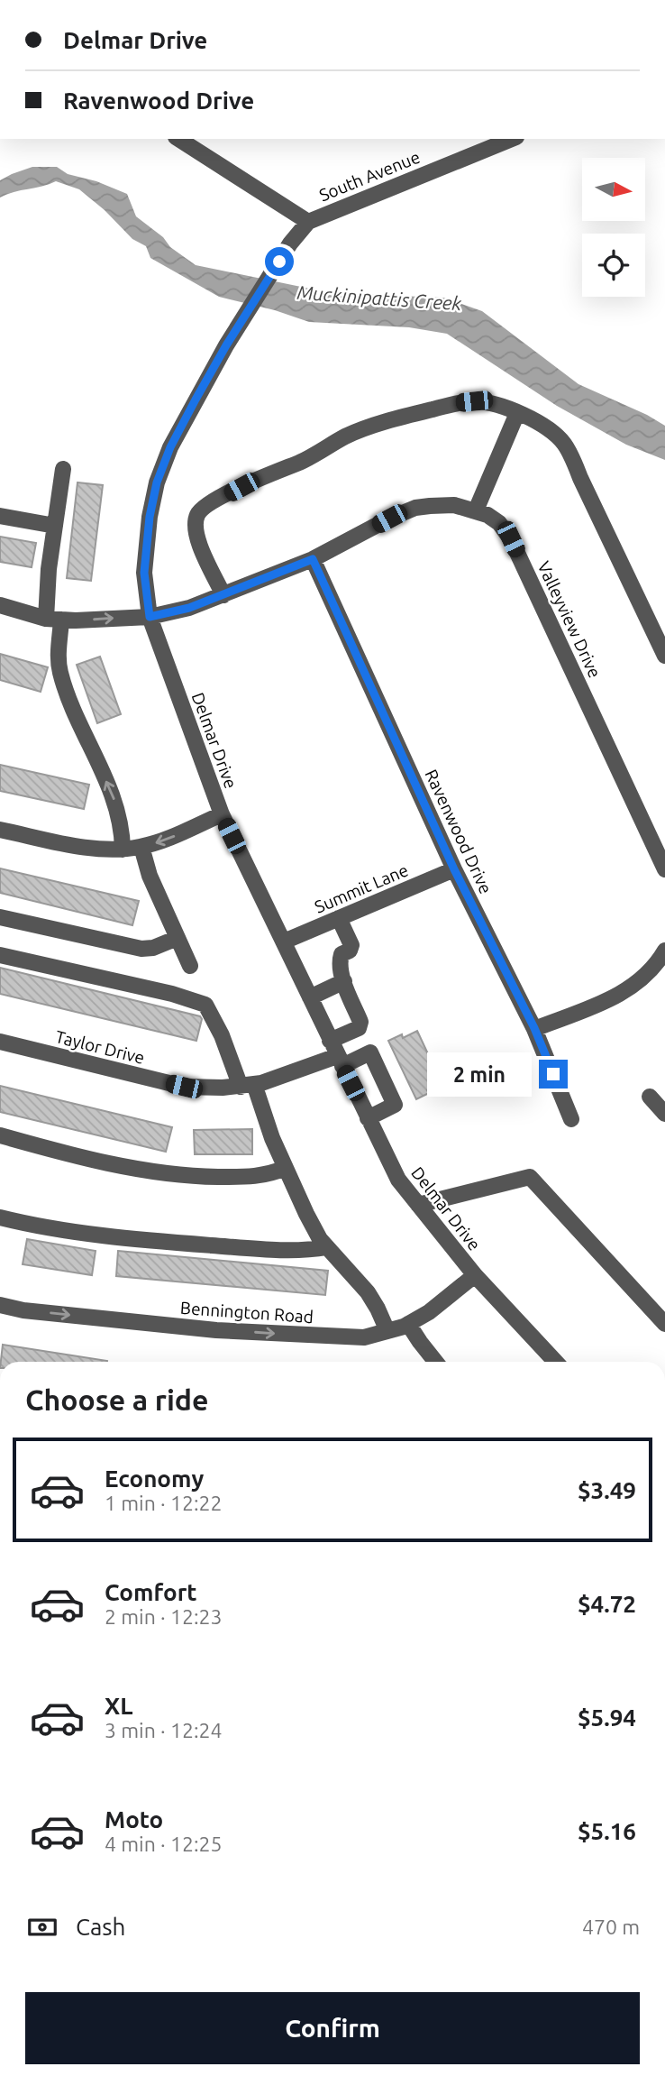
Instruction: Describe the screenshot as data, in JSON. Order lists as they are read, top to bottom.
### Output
{
  "streets": {
    "street": [
      "South Avenue",
      "Valleyview Drive",
      "Delmar Drive",
      "Ravenwood Drive",
      "Summit Lane",
      "Taylor Drive",
      "Bennington Road"
    ]
  },
  "crossings": [
    ["South Avenue", "Delmar Drive"],
    ["Valleyview Drive", "Delmar Drive"],
    ["Valleyview Drive", "Ravenwood Drive"],
    ["Delmar Drive", "Summit Lane"],
    ["Delmar Drive", "Taylor Drive"],
    ["Delmar Drive", "Bennington Road"],
    ["Ravenwood Drive", "Summit Lane"]
  ],
  "water": ["Muckinipattis Creek"],
  "north": "right",
  "page": {
    "banner": ["Delmar Drive", "Ravenwood Drive"],
    "bubble": "2 min",
    "heading": "Choose a ride",
    "list": [
      {
        "name": "Economy",
        "note": "1 min · 12:22",
        "value": "$3.49"
      },
      {
        "name": "Comfort",
        "note": "2 min · 12:23",
        "value": "$4.72"
      },
      {
        "name": "XL",
        "note": "3 min · 12:24",
        "value": "$5.94"
      },
      {
        "name": "Moto",
        "note": "4 min · 12:25",
        "value": "$5.16"
      }
    ],
    "pay": ["Cash", "470 m"],
    "buttons": "Confirm"
  }
}
